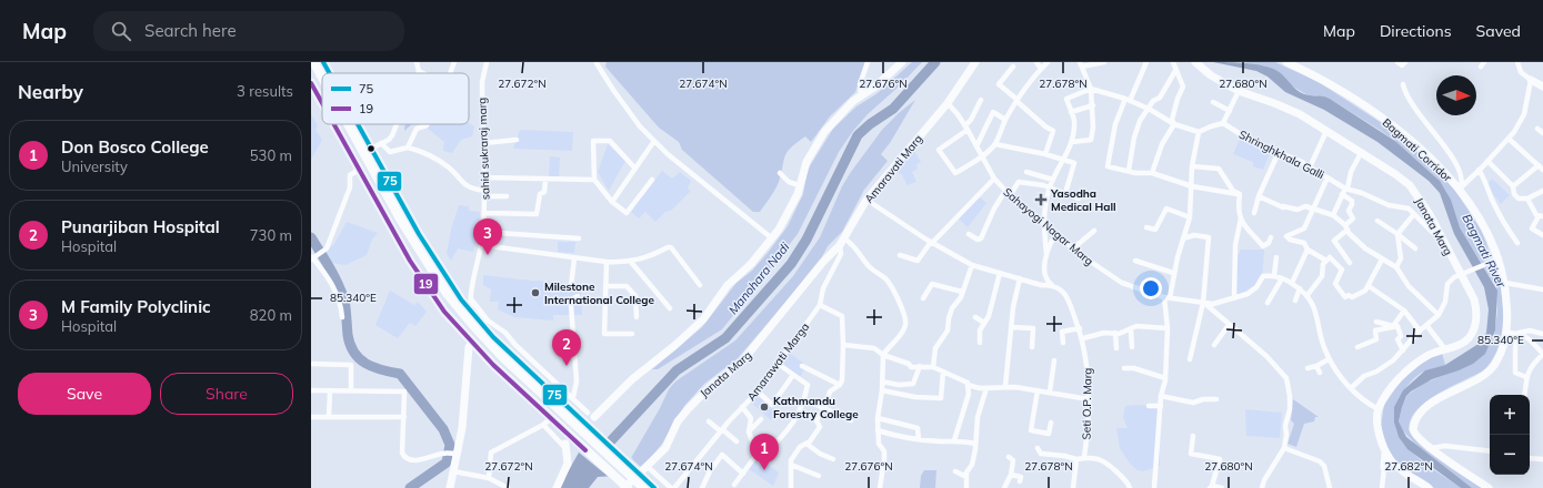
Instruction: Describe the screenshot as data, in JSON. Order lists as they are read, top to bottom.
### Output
{
  "streets": {
    "main road": ["Bagmati Corridor", "Amaravati Marg", "Janata Marg"],
    "street": [
      "sahid sukraraj marg",
      "Shringhkhala Galli",
      "Sahayogi Nagar Marg",
      "Amarawati Marga",
      "Seti O.P. Marg"
    ]
  },
  "crossings": [
    ["Amaravati Marg", "Sahayogi Nagar Marg"],
    ["Amaravati Marg", "Janata Marg"],
    ["Amaravati Marg", "Amarawati Marga"],
    ["Amaravati Marg", "Seti O.P. Marg"],
    ["Janata Marg", "Amarawati Marga"]
  ],
  "water": ["Bagmati River", "Manohara Nadi"],
  "places": {
    "health": ["Yasodha Medical Hall"],
    "other": ["Milestone International College", "Kathmandu Forestry College"]
  },
  "lines": ["transit line 75", "transit line 19"],
  "legend": ["75", "19"],
  "north": "right",
  "page": {
    "header": "Map",
    "search": "Search here",
    "nav": ["Map", "Directions", "Saved"],
    "heading": ["Nearby", "3 results"],
    "list": [
      {
        "mark": "1",
        "name": "Don Bosco College",
        "note": "University",
        "value": "530 m"
      },
      {
        "mark": "2",
        "name": "Punarjiban Hospital",
        "note": "Hospital",
        "value": "730 m"
      },
      {
        "mark": "3",
        "name": "M Family Polyclinic",
        "note": "Hospital",
        "value": "820 m"
      }
    ],
    "pins": ["3", "2", "1"],
    "buttons": ["Save", "Share"],
    "map_buttons": ["+", "−"]
  },
  "coordinates": [
    "27.672°N",
    "27.674°N",
    "27.676°N",
    "27.678°N",
    "27.680°N",
    "85.340°E",
    "27.682°N"
  ]
}
